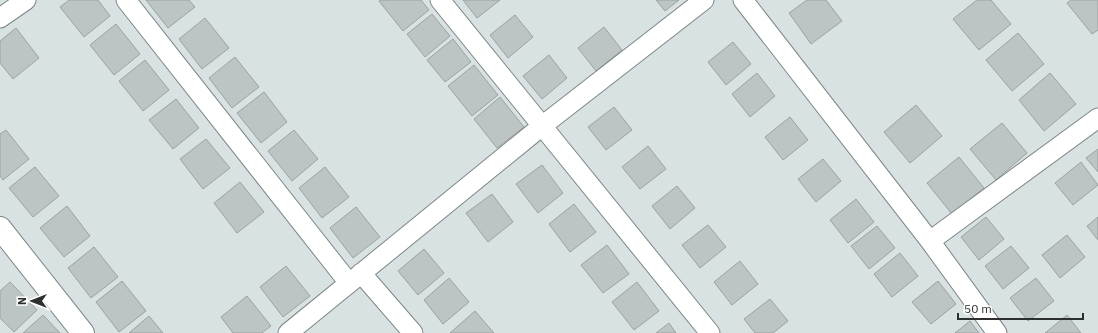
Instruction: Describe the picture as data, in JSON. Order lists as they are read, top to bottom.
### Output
{
  "scale_bar": "50 m",
  "north": "left"
}
